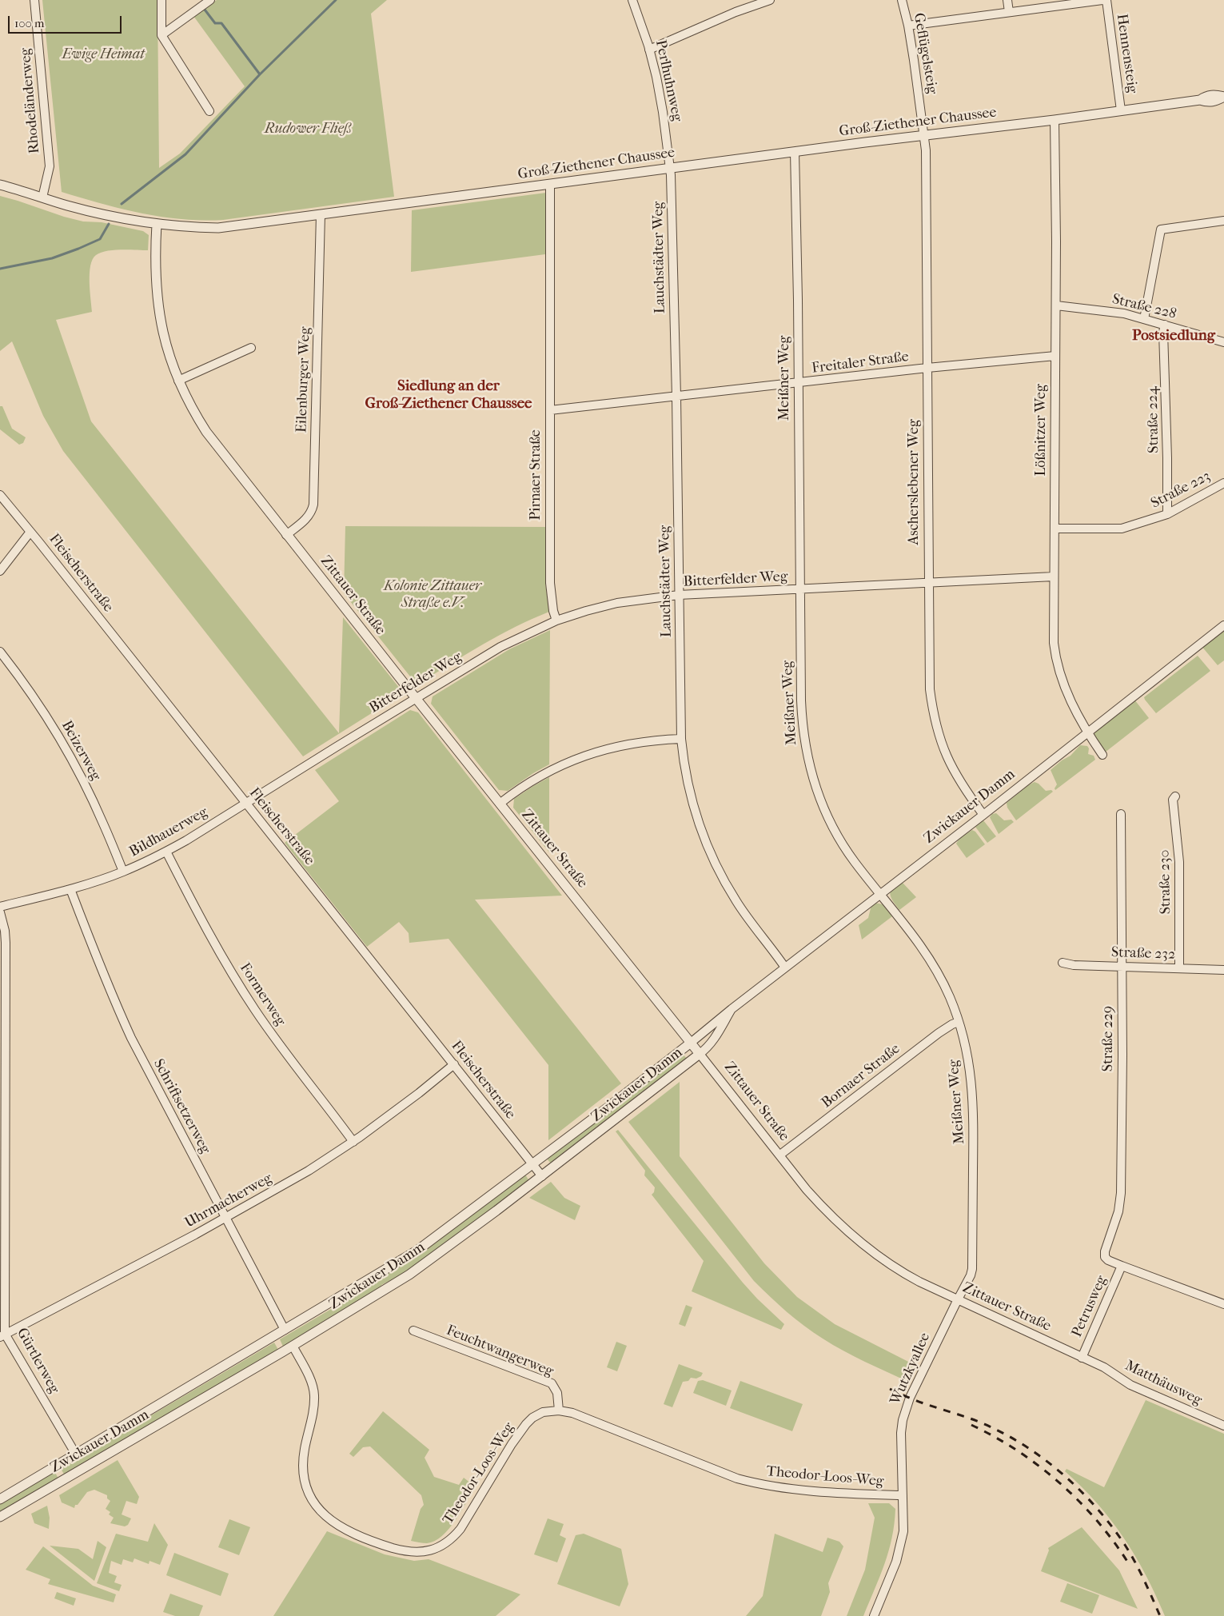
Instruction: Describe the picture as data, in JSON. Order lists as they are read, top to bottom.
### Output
{
  "streets": {
    "street": [
      "Geflügelsteig",
      "Hennensteig",
      "Perlhuhnweg",
      "Rhodeländerweg",
      "Groß-Ziethener Chaussee",
      "Lauchstädter Weg",
      "Straße 228",
      "Freitaler Straße",
      "Meißner Weg",
      "Eilenburger Weg",
      "Straße 224",
      "Lößnitzer Weg",
      "Pirnaer Straße",
      "Ascherslebener Weg",
      "Straße 223",
      "Fleischerstraße",
      "Bitterfelder Weg",
      "Zittauer Straße",
      "Beizerweg",
      "Zwickauer Damm",
      "Bildhauerweg",
      "Straße 230",
      "Straße 232",
      "Formerweg",
      "Straße 229",
      "Bornaer Straße",
      "Schriftsetzerweg",
      "Uhrmacherweg",
      "Petrusweg",
      "Feuchtwangerweg",
      "Gürtlerweg",
      "Wutzkyallee",
      "Matthäusweg",
      "Theodor-Loos-Weg"
    ]
  },
  "crossings": [
    ["Geflügelsteig", "Groß-Ziethener Chaussee"],
    ["Geflügelsteig", "Ascherslebener Weg"],
    ["Hennensteig", "Groß-Ziethener Chaussee"],
    ["Perlhuhnweg", "Groß-Ziethener Chaussee"],
    ["Perlhuhnweg", "Lauchstädter Weg"],
    ["Rhodeländerweg", "Groß-Ziethener Chaussee"],
    ["Groß-Ziethener Chaussee", "Lauchstädter Weg"],
    ["Groß-Ziethener Chaussee", "Meißner Weg"],
    ["Groß-Ziethener Chaussee", "Eilenburger Weg"],
    ["Groß-Ziethener Chaussee", "Lößnitzer Weg"],
    ["Groß-Ziethener Chaussee", "Pirnaer Straße"],
    ["Groß-Ziethener Chaussee", "Ascherslebener Weg"],
    ["Groß-Ziethener Chaussee", "Zittauer Straße"],
    ["Lauchstädter Weg", "Freitaler Straße"],
    ["Lauchstädter Weg", "Bitterfelder Weg"],
    ["Lauchstädter Weg", "Zwickauer Damm"],
    ["Straße 228", "Straße 224"],
    ["Straße 228", "Lößnitzer Weg"],
    ["Freitaler Straße", "Meißner Weg"],
    ["Freitaler Straße", "Lößnitzer Weg"],
    ["Freitaler Straße", "Pirnaer Straße"],
    ["Freitaler Straße", "Ascherslebener Weg"],
    ["Meißner Weg", "Bitterfelder Weg"],
    ["Meißner Weg", "Zittauer Straße"],
    ["Meißner Weg", "Zwickauer Damm"],
    ["Meißner Weg", "Bornaer Straße"],
    ["Meißner Weg", "Wutzkyallee"],
    ["Eilenburger Weg", "Zittauer Straße"],
    ["Straße 224", "Straße 223"],
    ["Lößnitzer Weg", "Straße 223"],
    ["Lößnitzer Weg", "Bitterfelder Weg"],
    ["Lößnitzer Weg", "Zwickauer Damm"],
    ["Pirnaer Straße", "Bitterfelder Weg"],
    ["Ascherslebener Weg", "Bitterfelder Weg"],
    ["Ascherslebener Weg", "Zwickauer Damm"],
    ["Fleischerstraße", "Zwickauer Damm"],
    ["Fleischerstraße", "Bildhauerweg"],
    ["Fleischerstraße", "Uhrmacherweg"],
    ["Bitterfelder Weg", "Zittauer Straße"],
    ["Bitterfelder Weg", "Bildhauerweg"],
    ["Zittauer Straße", "Zwickauer Damm"],
    ["Zittauer Straße", "Bornaer Straße"],
    ["Zittauer Straße", "Petrusweg"],
    ["Zittauer Straße", "Wutzkyallee"],
    ["Zittauer Straße", "Matthäusweg"],
    ["Beizerweg", "Bildhauerweg"],
    ["Zwickauer Damm", "Schriftsetzerweg"],
    ["Zwickauer Damm", "Gürtlerweg"],
    ["Zwickauer Damm", "Theodor-Loos-Weg"],
    ["Bildhauerweg", "Formerweg"],
    ["Bildhauerweg", "Schriftsetzerweg"],
    ["Straße 230", "Straße 232"],
    ["Straße 232", "Straße 229"],
    ["Formerweg", "Uhrmacherweg"],
    ["Straße 229", "Petrusweg"],
    ["Schriftsetzerweg", "Uhrmacherweg"],
    ["Uhrmacherweg", "Gürtlerweg"],
    ["Feuchtwangerweg", "Theodor-Loos-Weg"],
    ["Wutzkyallee", "Theodor-Loos-Weg"]
  ],
  "districts": ["Postsiedlung", "Siedlung an der Groß-Ziethener Chaussee"],
  "parks": ["Ewige Heimat", "Rudower Fließ", "Kolonie Zittauer Straße e.V."],
  "scale_bar": "100 m"
}
